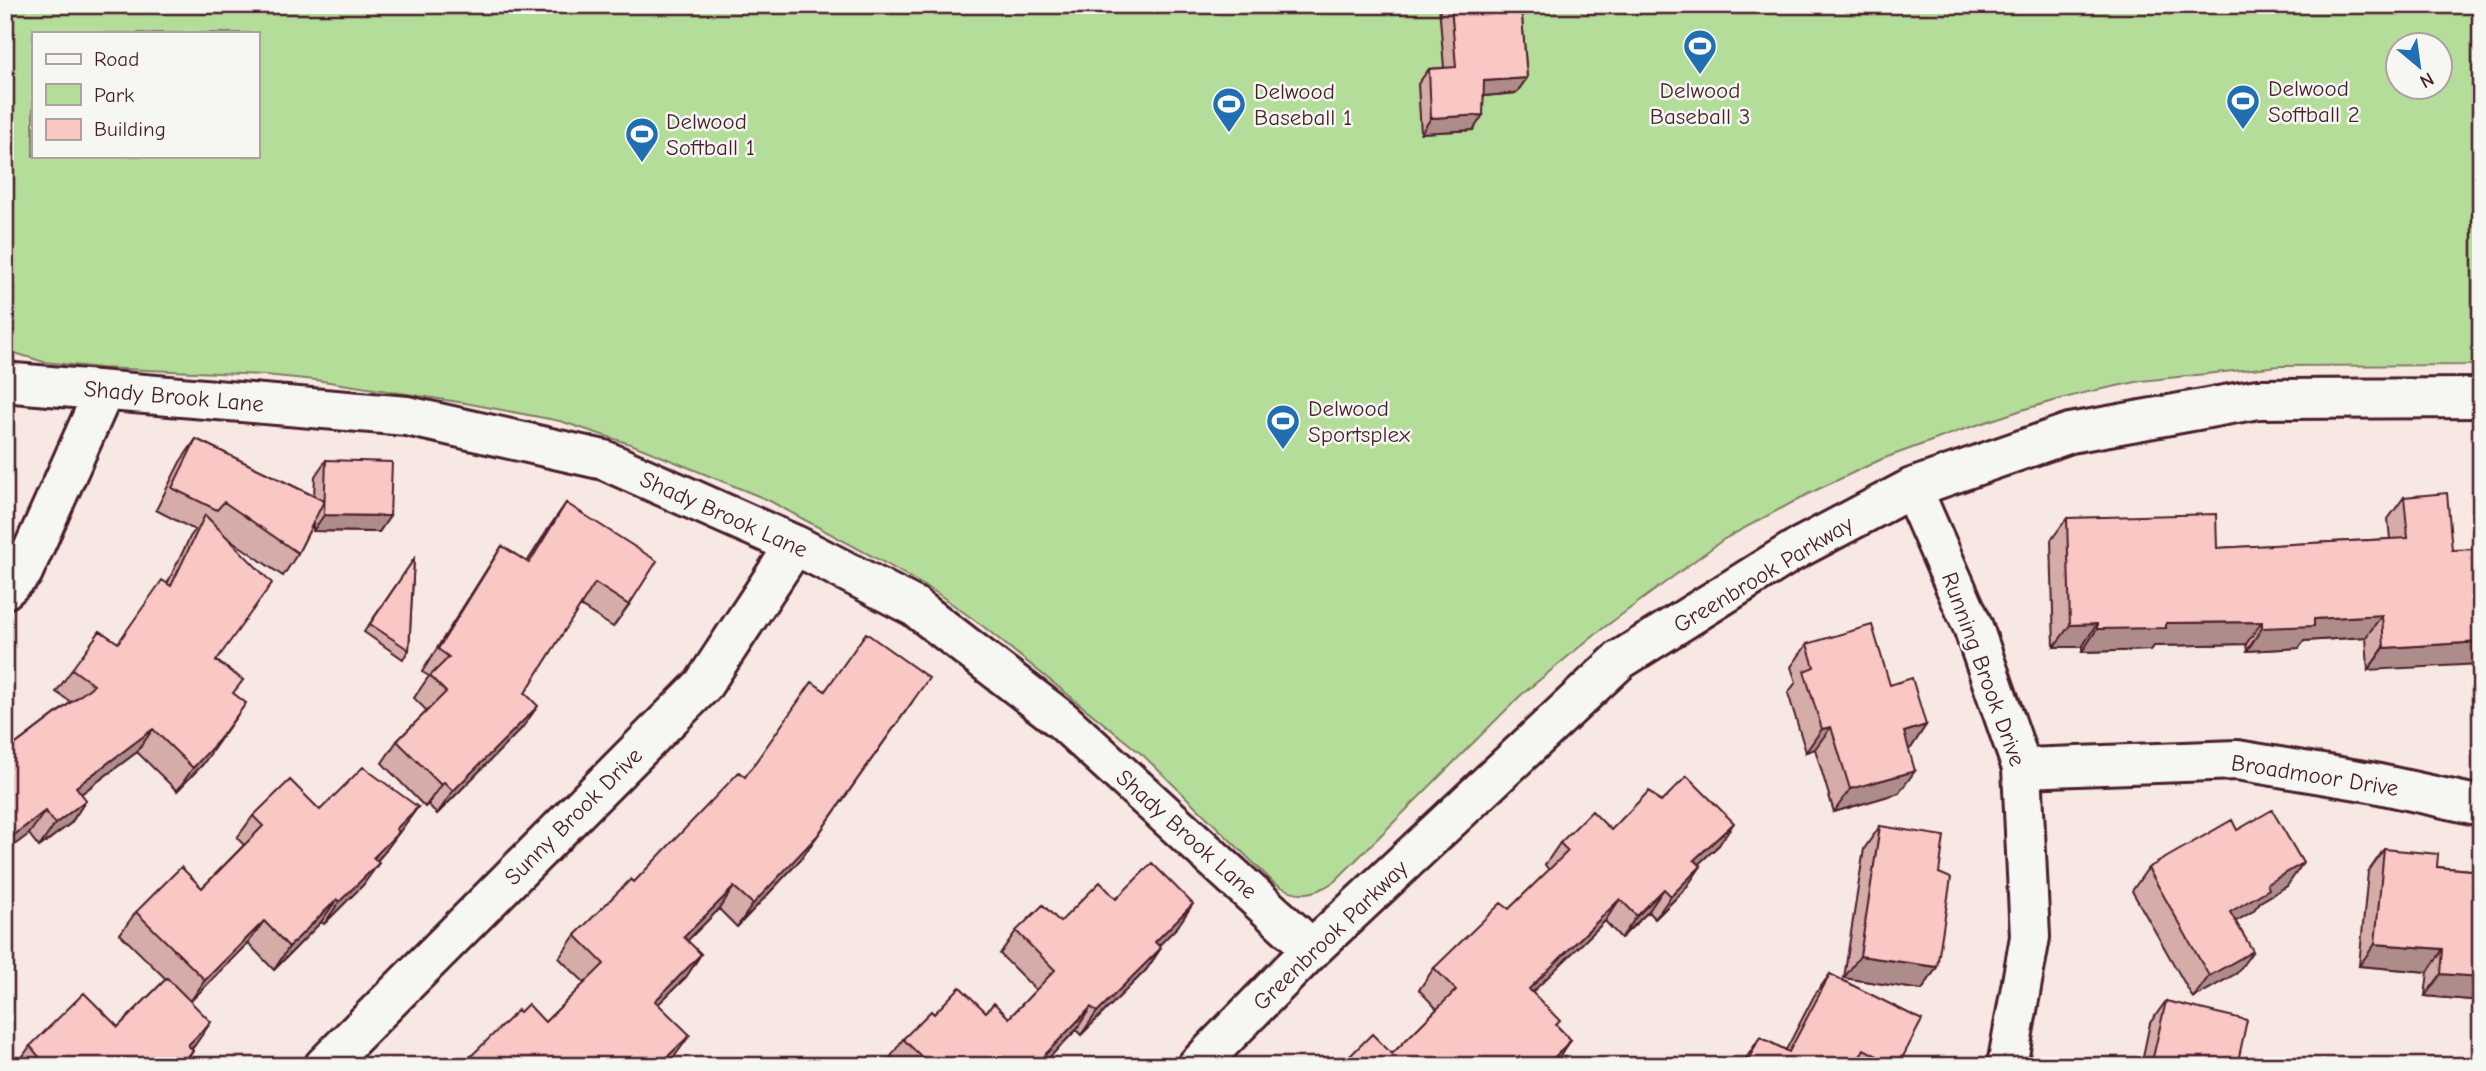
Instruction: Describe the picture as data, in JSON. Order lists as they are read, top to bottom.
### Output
{
  "streets": {
    "street": [
      "Shady Brook Lane",
      "Greenbrook Parkway",
      "Running Brook Drive",
      "Broadmoor Drive",
      "Sunny Brook Drive"
    ]
  },
  "crossings": [
    ["Shady Brook Lane", "Greenbrook Parkway"],
    ["Shady Brook Lane", "Sunny Brook Drive"],
    ["Greenbrook Parkway", "Running Brook Drive"],
    ["Running Brook Drive", "Broadmoor Drive"]
  ],
  "places": {
    "sports": [
      "Delwood Baseball 3",
      "Delwood Softball 2",
      "Delwood Baseball 1",
      "Delwood Softball 1",
      "Delwood Sportsplex"
    ]
  },
  "legend": ["Road", "Park", "Building"],
  "north": "bottom right"
}
